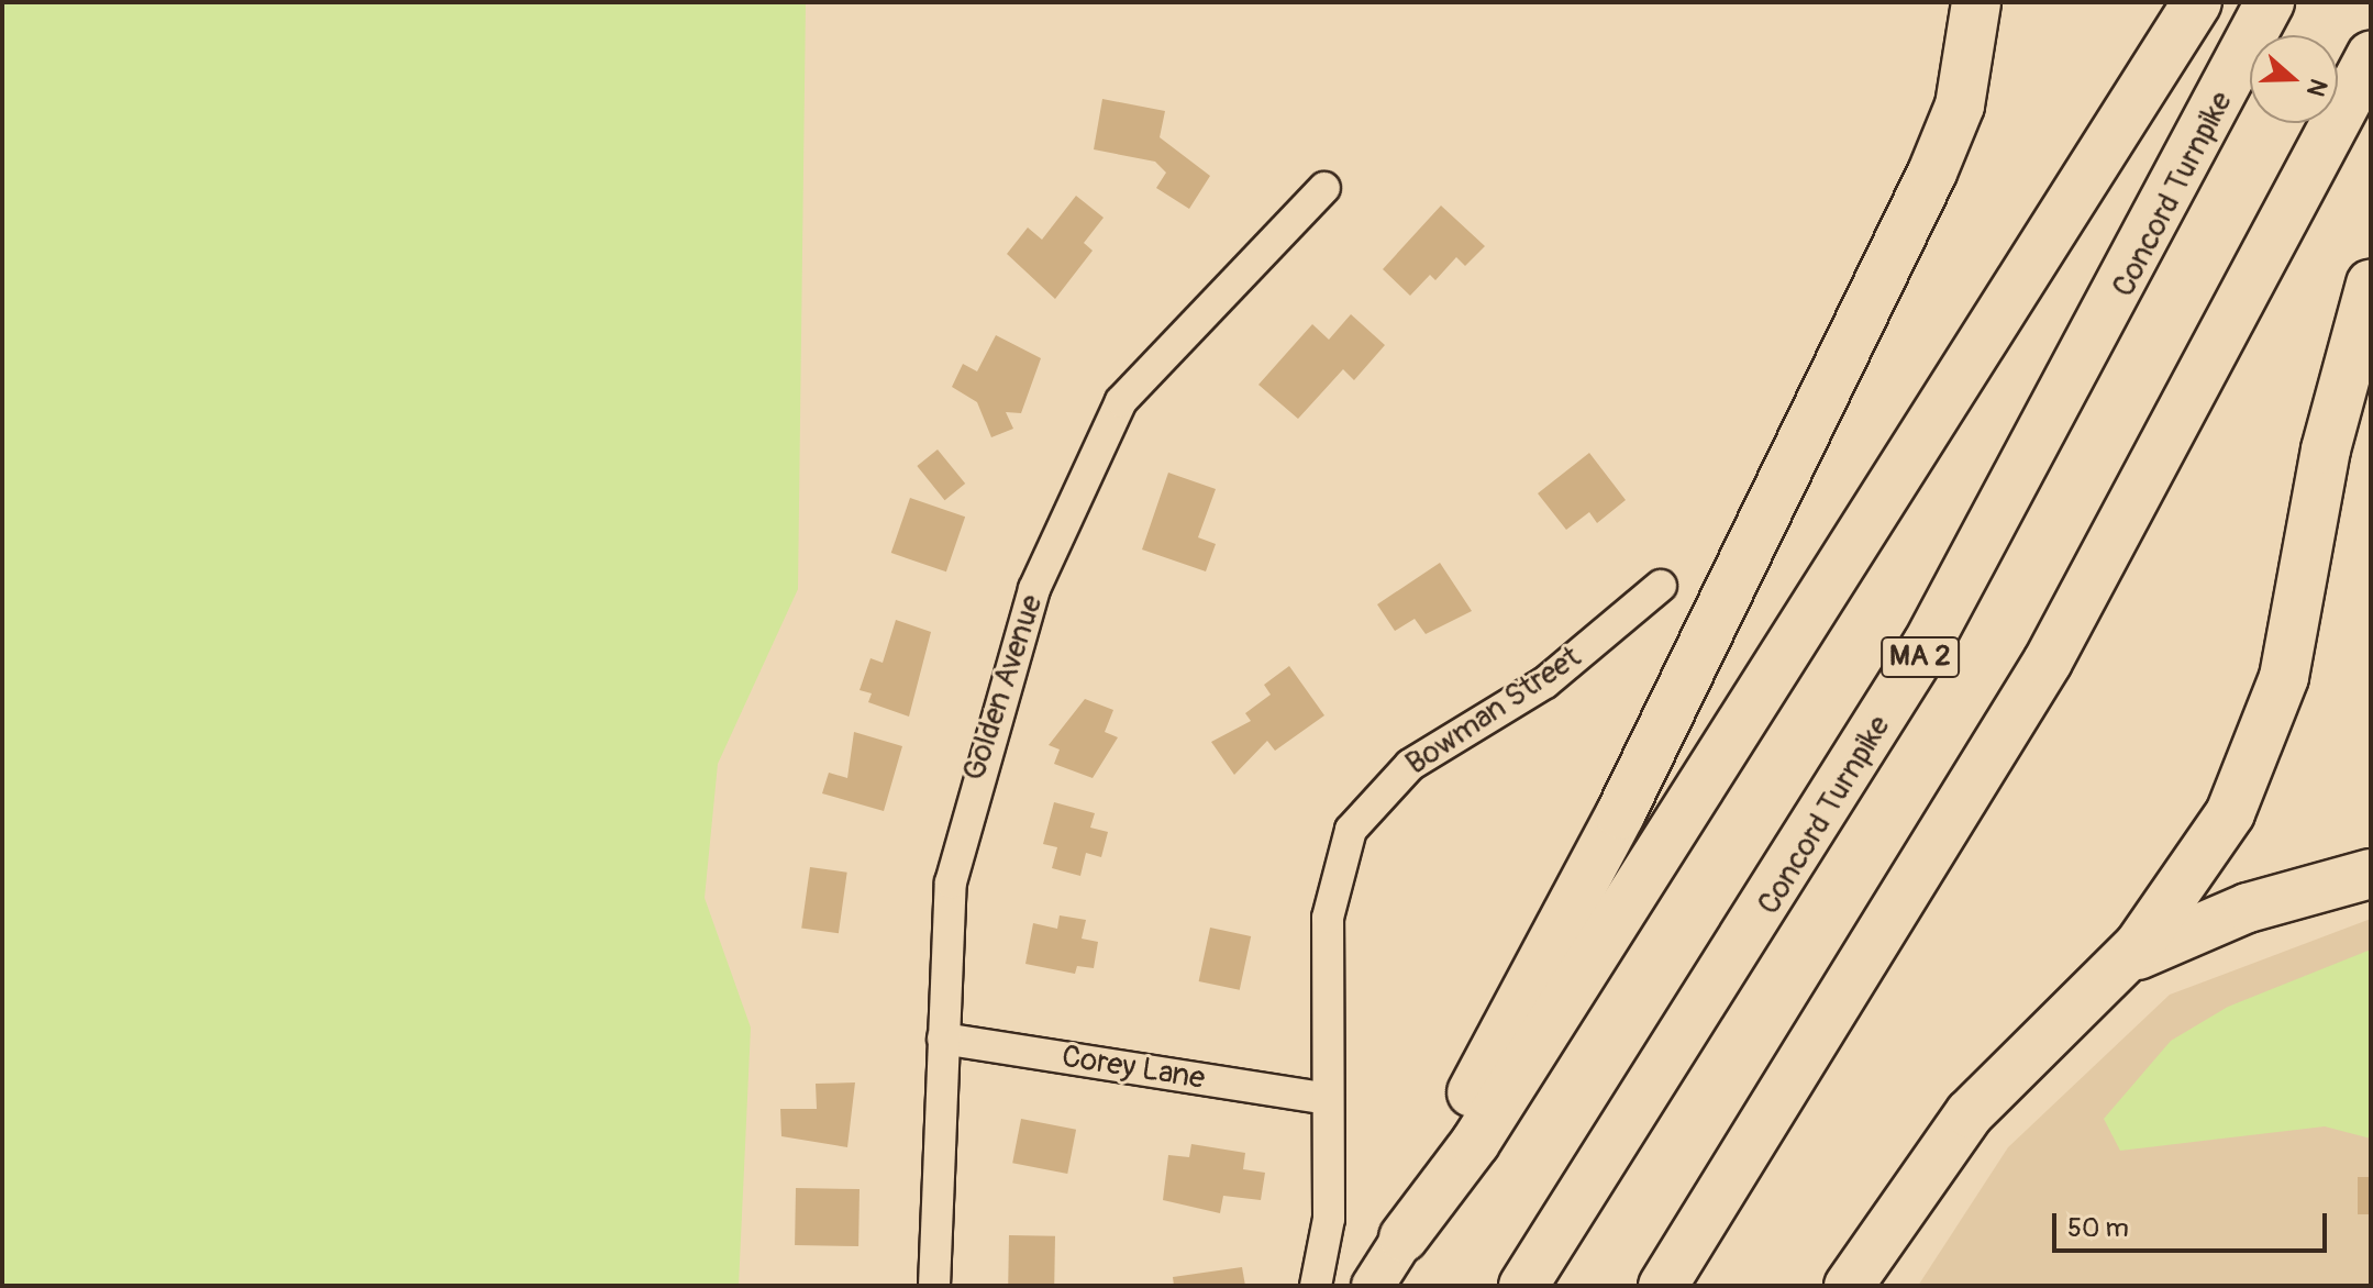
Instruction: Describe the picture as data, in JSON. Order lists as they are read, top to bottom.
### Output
{
  "streets": {
    "highway": ["Concord Turnpike", "MA 2"],
    "street": ["Golden Avenue", "Bowman Street", "Corey Lane"]
  },
  "crossings": [
    ["Golden Avenue", "Corey Lane"],
    ["Bowman Street", "Corey Lane"]
  ],
  "scale_bar": "50 m",
  "north": "right"
}
